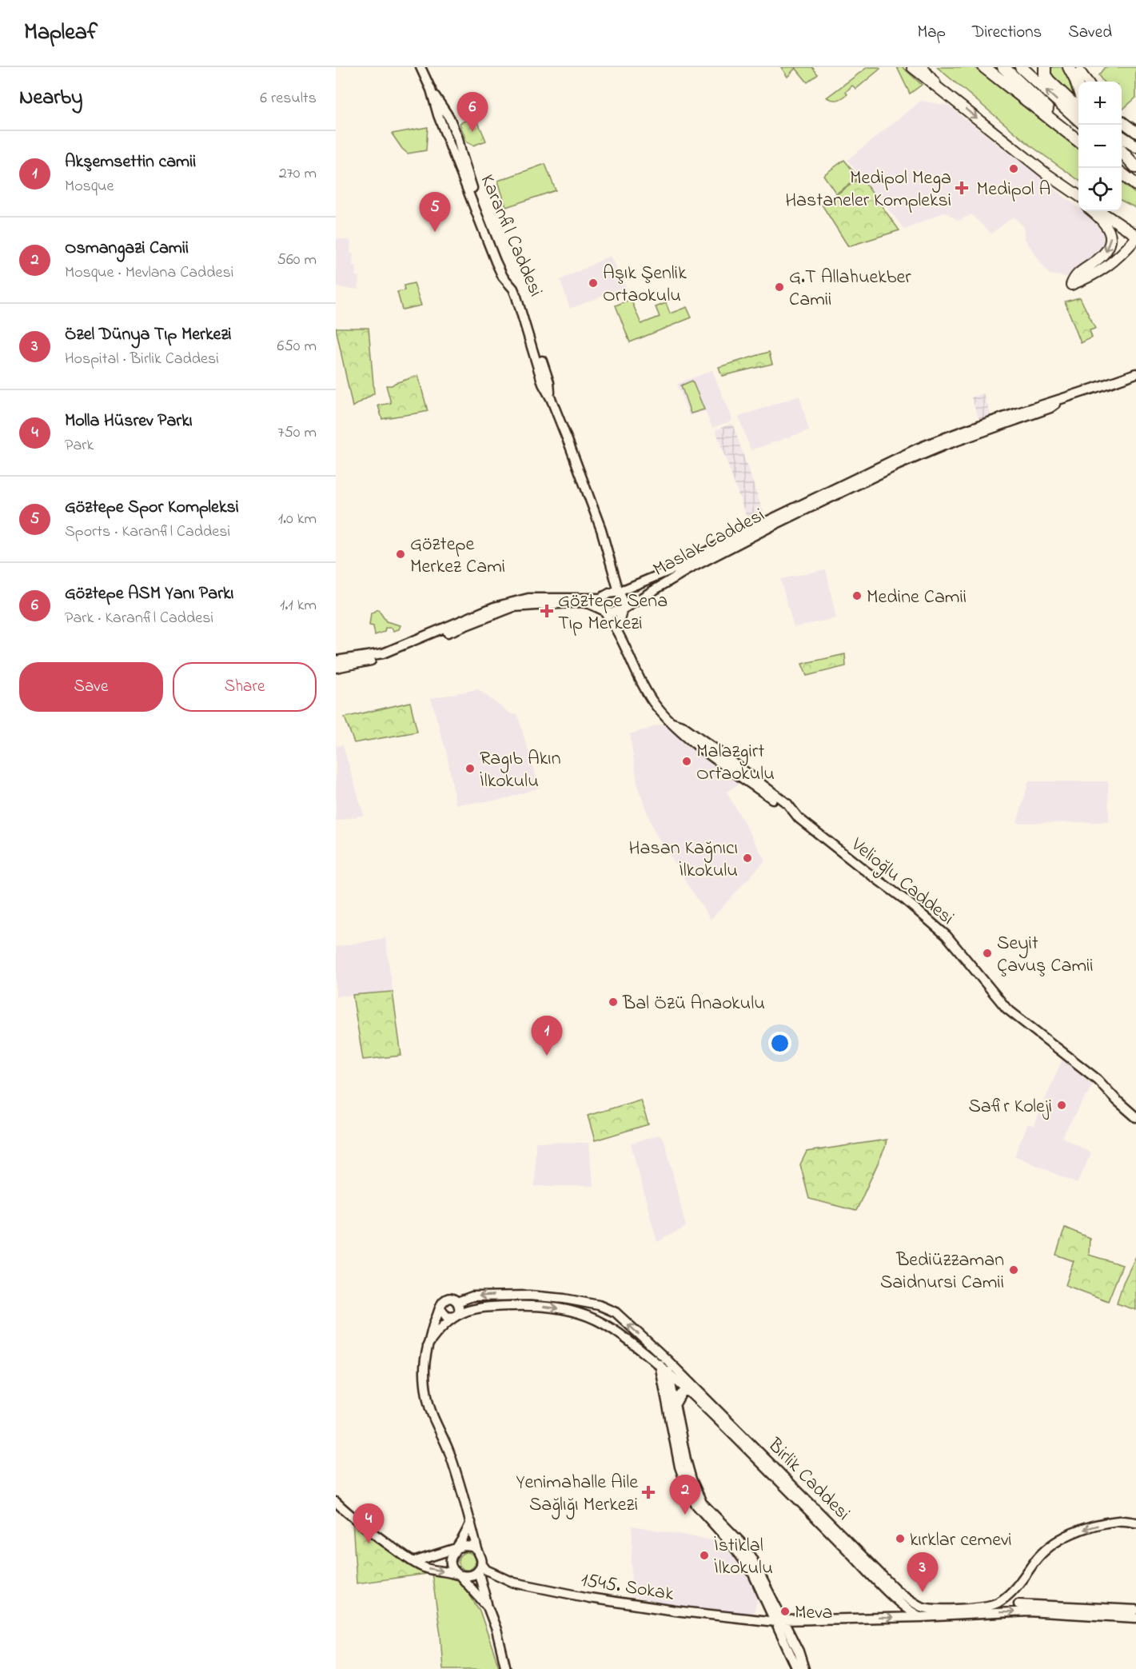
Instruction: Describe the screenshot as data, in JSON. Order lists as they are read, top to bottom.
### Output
{
  "streets": {
    "main road": [
      "Karanfil Caddesi",
      "Maslak Caddesi",
      "Velioğlu Caddesi",
      "Birlik Caddesi",
      "1545. Sokak"
    ]
  },
  "crossings": [
    ["Karanfil Caddesi", "Maslak Caddesi"],
    ["Karanfil Caddesi", "Velioğlu Caddesi"],
    ["Maslak Caddesi", "Velioğlu Caddesi"],
    ["Birlik Caddesi", "1545. Sokak"]
  ],
  "places": {
    "other": [
      "Medipol A",
      "Aşık Şenlik Ortaokulu",
      "G.T Allahuekber Camii",
      "Göztepe Merkez Cami",
      "Medine Camii",
      "Malazgirt Ortaokulu",
      "Ragıb Akın İlkokulu",
      "Hasan Kağnıcı İlkokulu",
      "Seyit Çavuş Camii",
      "Bal Özü Anaokulu",
      "Safir Koleji",
      "Bediüzzaman Saidnursi Camii",
      "kırklar cemevi",
      "İstiklal İlkokulu",
      "Meva"
    ],
    "health": ["Medipol Mega Hastaneler Kompleksi", "Göztepe Sena Tıp Merkezi", "Yenimahalle Aile Sağlığı Merkezi"]
  },
  "page": {
    "header": "Mapleaf",
    "nav": ["Map", "Directions", "Saved"],
    "heading": ["Nearby", "6 results"],
    "map_buttons": ["+", "−"],
    "pins": [
      "6",
      "5",
      "1",
      "2",
      "4",
      "3"
    ],
    "list": [
      {
        "mark": "1",
        "name": "Akşemsettin camii",
        "note": "Mosque",
        "value": "270 m"
      },
      {
        "mark": "2",
        "name": "Osmangazi Camii",
        "note": "Mosque · Mevlana Caddesi",
        "value": "560 m"
      },
      {
        "mark": "3",
        "name": "Özel Dünya Tıp Merkezi",
        "note": "Hospital · Birlik Caddesi",
        "value": "650 m"
      },
      {
        "mark": "4",
        "name": "Molla Hüsrev Parkı",
        "note": "Park",
        "value": "750 m"
      },
      {
        "mark": "5",
        "name": "Göztepe Spor Kompleksi",
        "note": "Sports · Karanfil Caddesi",
        "value": "1.0 km"
      },
      {
        "mark": "6",
        "name": "Göztepe ASM Yanı Parkı",
        "note": "Park · Karanfil Caddesi",
        "value": "1.1 km"
      }
    ],
    "buttons": ["Save", "Share"]
  }
}
